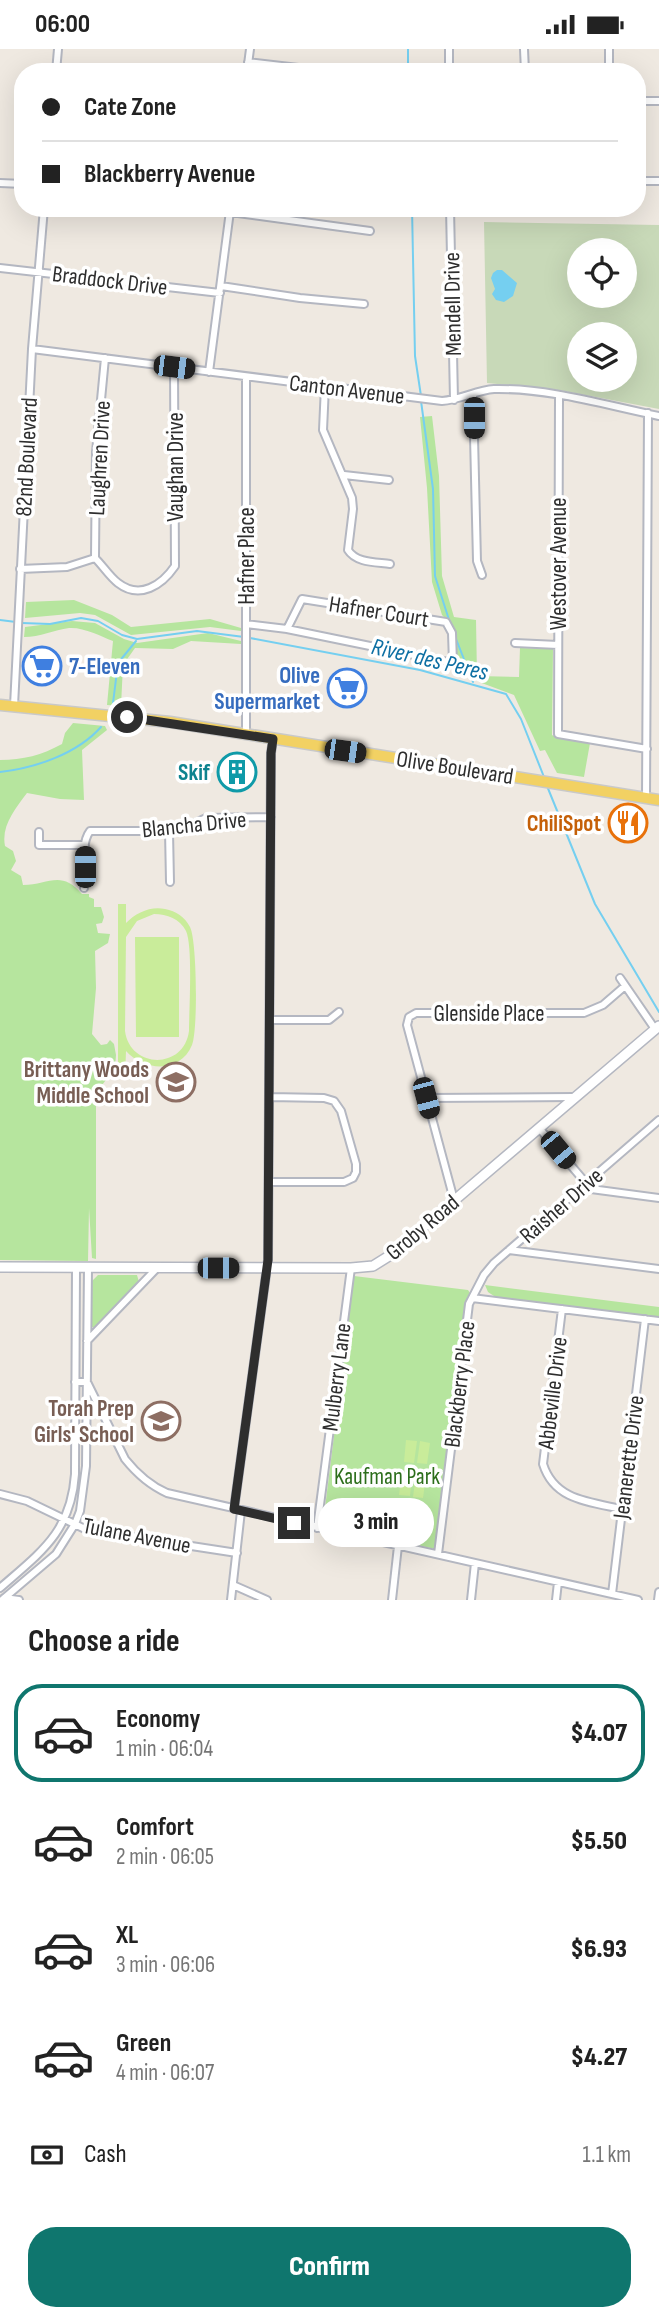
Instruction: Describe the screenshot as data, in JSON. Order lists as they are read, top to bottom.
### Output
{
  "streets": {
    "main road": ["Olive Boulevard"],
    "street": [
      "Braddock Drive",
      "Mendell Drive",
      "Canton Avenue",
      "82nd Boulevard",
      "Laughren Drive",
      "Vaughan Drive",
      "Hafner Place",
      "Westover Avenue",
      "Hafner Court",
      "Blancha Drive",
      "Glenside Place",
      "Raisher Drive",
      "Groby Road",
      "Mulberry Lane",
      "Blackberry Place",
      "Abbeville Drive",
      "Jeanerette Drive",
      "Tulane Avenue"
    ]
  },
  "crossings": [
    ["Braddock Drive", "82nd Boulevard"],
    ["Mendell Drive", "Canton Avenue"],
    ["Canton Avenue", "82nd Boulevard"],
    ["Canton Avenue", "Laughren Drive"],
    ["Canton Avenue", "Vaughan Drive"],
    ["Canton Avenue", "Hafner Place"],
    ["Canton Avenue", "Westover Avenue"],
    ["82nd Boulevard", "Olive Boulevard"],
    ["Laughren Drive", "Vaughan Drive"],
    ["Hafner Place", "Hafner Court"],
    ["Hafner Place", "Olive Boulevard"],
    ["Glenside Place", "Groby Road"],
    ["Raisher Drive", "Blackberry Place"],
    ["Groby Road", "Mulberry Lane"],
    ["Abbeville Drive", "Jeanerette Drive"]
  ],
  "water": ["River des Peres"],
  "parks": ["Kaufman Park"],
  "places": {
    "supermarket": ["7-Eleven", "Olive Supermarket"],
    "building": ["Skif"],
    "restaurant": ["ChiliSpot"],
    "school or university": ["Brittany Woods Middle School", "Torah Prep Girls' School"]
  },
  "page": {
    "status": "06:00",
    "banner": ["Cate Zone", "Blackberry Avenue"],
    "bubble": "3 min",
    "heading": "Choose a ride",
    "list": [
      {
        "name": "Economy",
        "note": "1 min · 06:04",
        "value": "$4.07"
      },
      {
        "name": "Comfort",
        "note": "2 min · 06:05",
        "value": "$5.50"
      },
      {
        "name": "XL",
        "note": "3 min · 06:06",
        "value": "$6.93"
      },
      {
        "name": "Green",
        "note": "4 min · 06:07",
        "value": "$4.27"
      }
    ],
    "pay": ["Cash", "1.1 km"],
    "buttons": "Confirm"
  }
}
